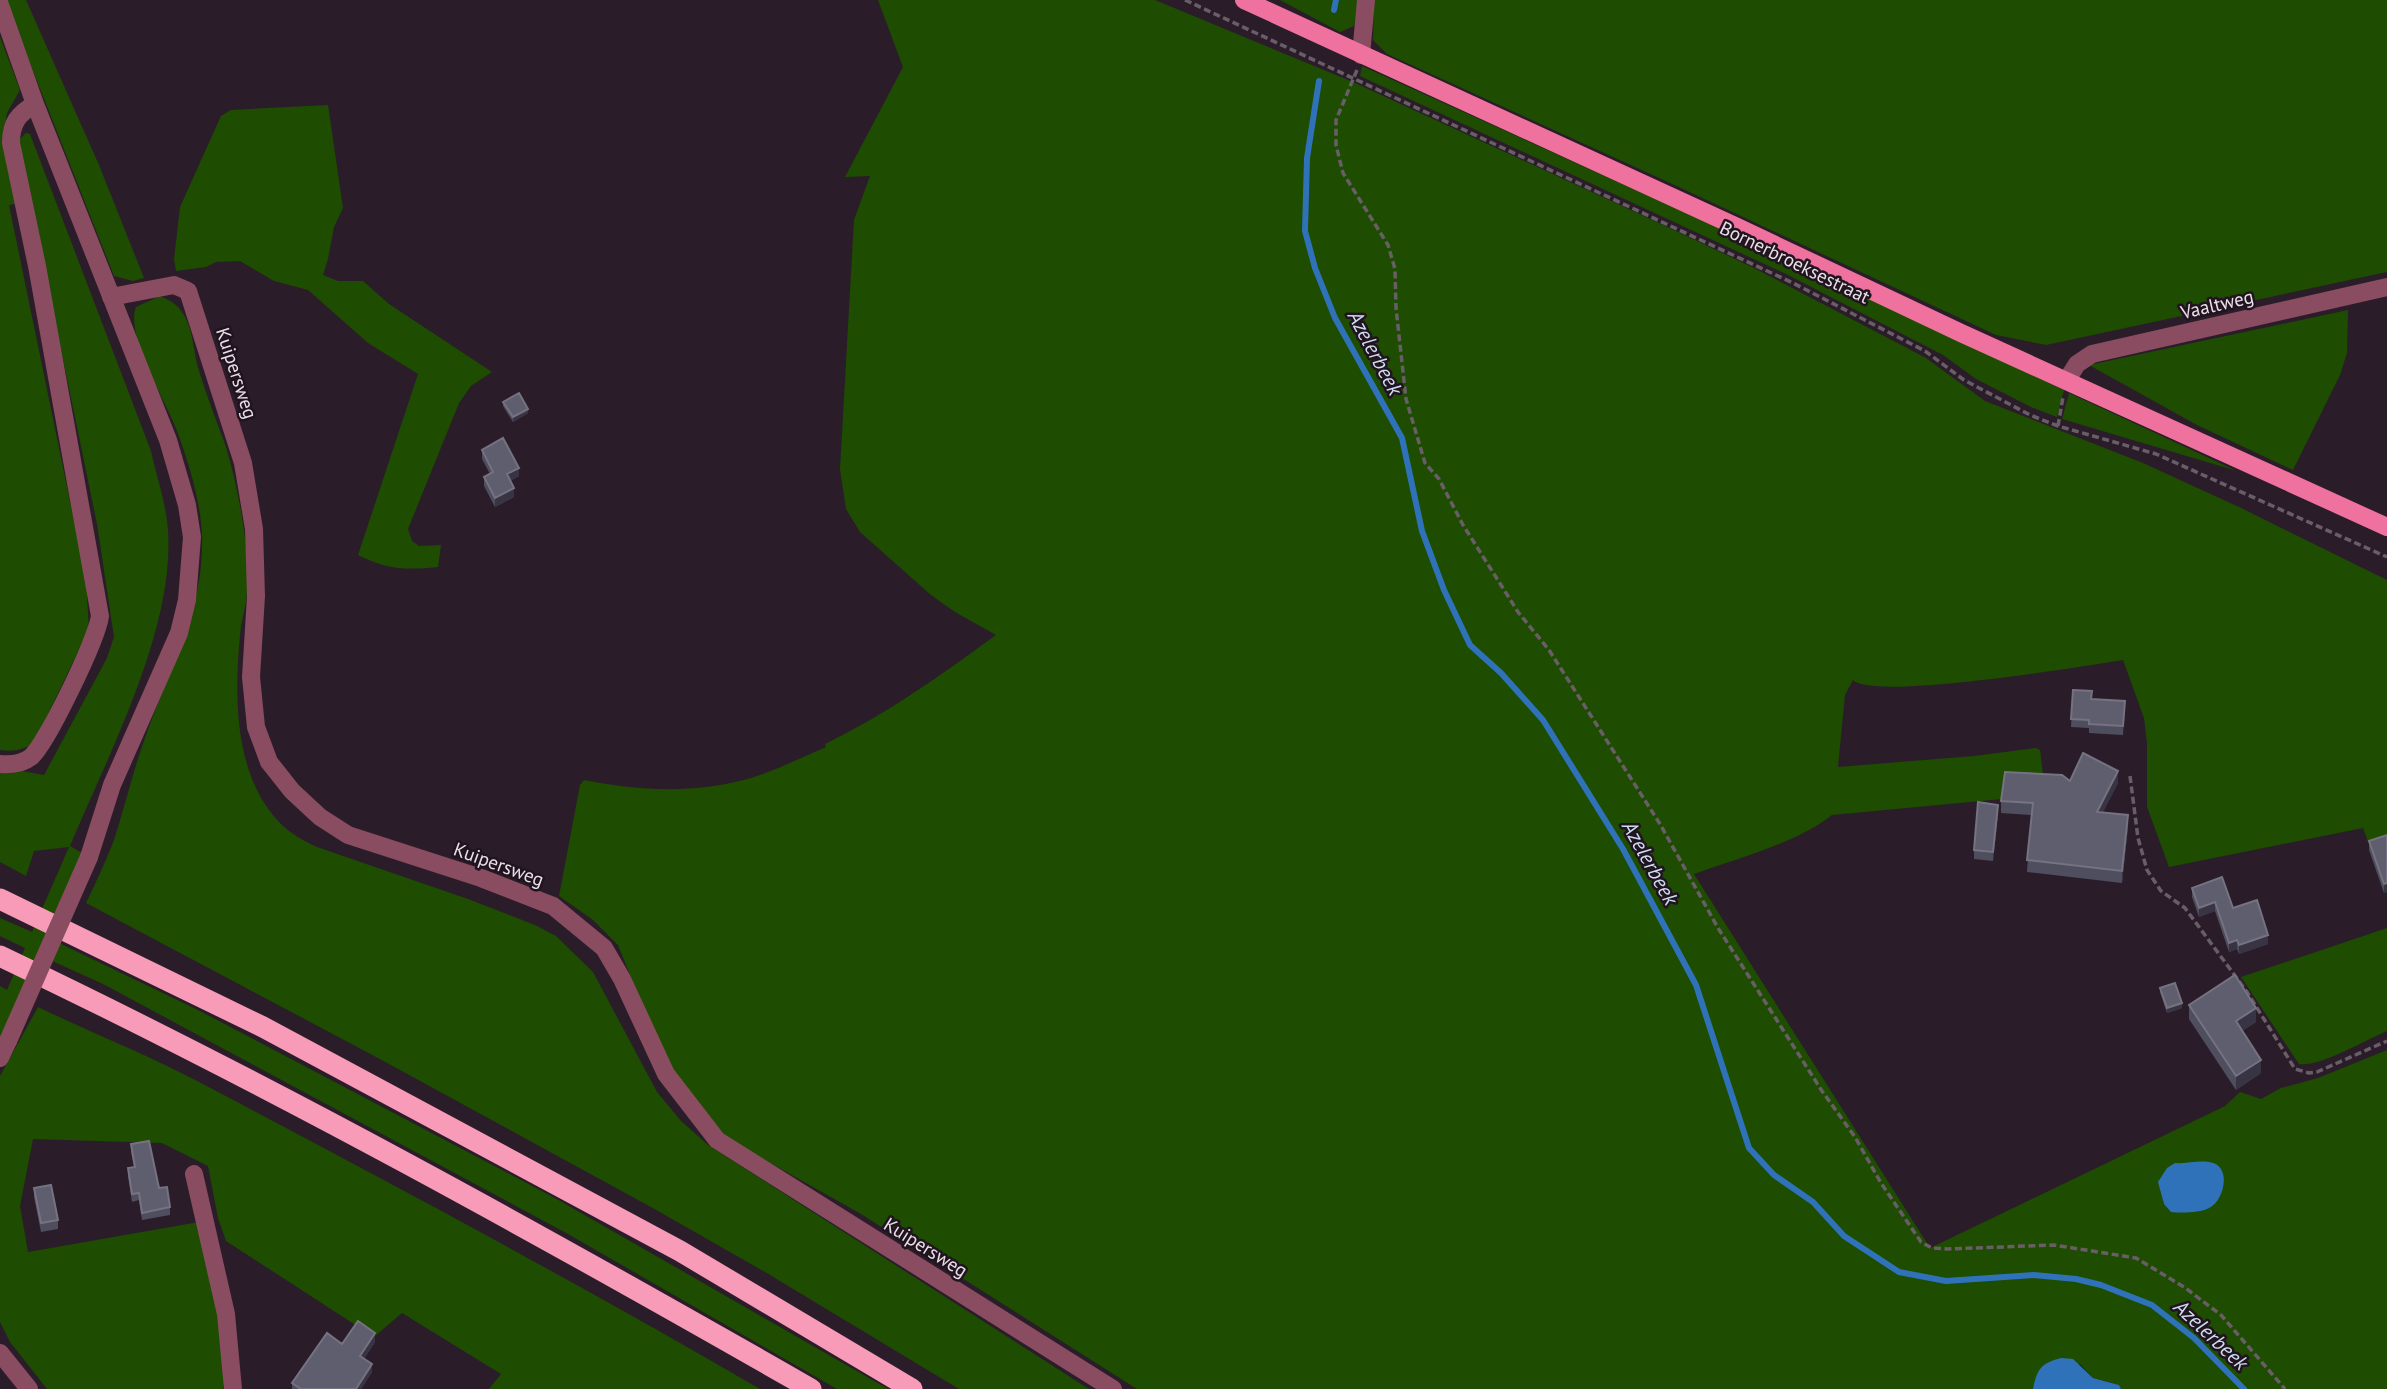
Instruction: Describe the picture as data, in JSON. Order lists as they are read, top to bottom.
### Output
{
  "streets": {
    "main road": ["Bornerbroeksestraat"],
    "street": ["Vaaltweg", "Kuipersweg"]
  },
  "crossings": [
    ["Bornerbroeksestraat", "Vaaltweg"]
  ],
  "water": ["Azelerbeek"]
}
